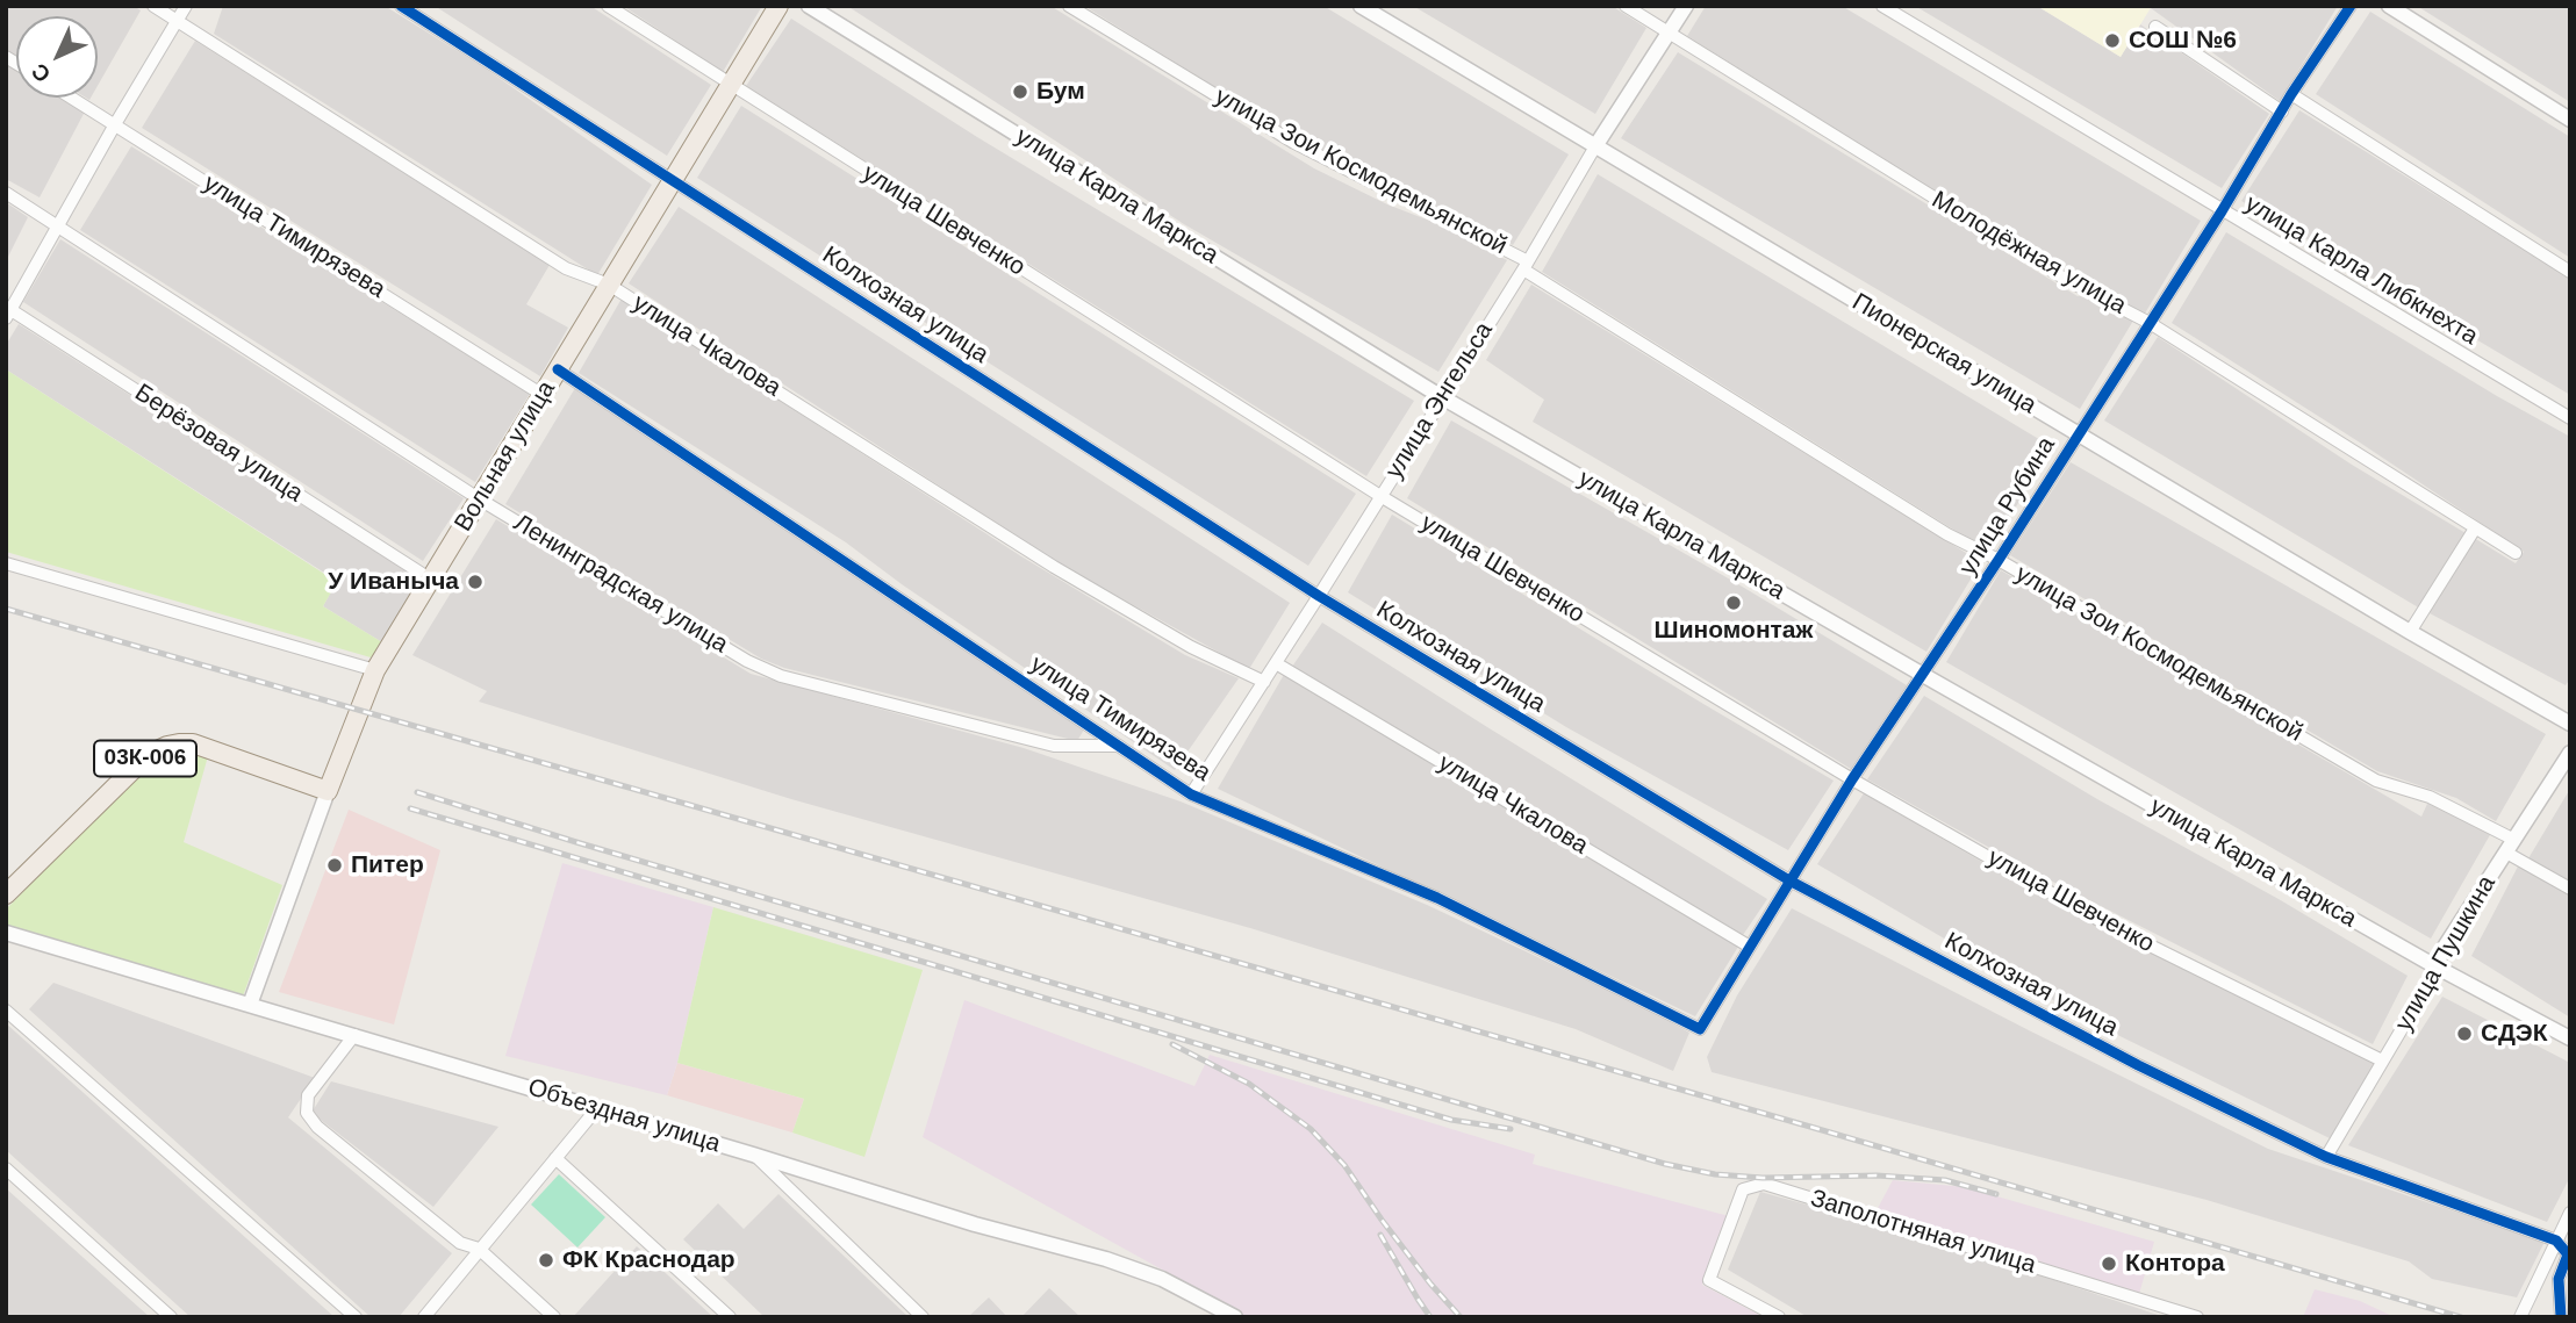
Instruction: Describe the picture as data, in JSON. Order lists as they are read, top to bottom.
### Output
{
  "streets": {
    "main road": ["Вольная улица", "03К-006"],
    "street": [
      "улица Зои Космодемьянской",
      "улица Карла Маркса",
      "улица Шевченко",
      "улица Тимирязева",
      "Молодёжная улица",
      "улица Карла Либкнехта",
      "Колхозная улица",
      "улица Чкалова",
      "Пионерская улица",
      "улица Энгельса",
      "Берёзовая улица",
      "улица Рубина",
      "Ленинградская улица",
      "улица Пушкина",
      "Объездная улица",
      "Заполотняная улица"
    ]
  },
  "crossings": [
    ["улица Зои Космодемьянской", "улица Энгельса"],
    ["улица Зои Космодемьянской", "улица Рубина"],
    ["улица Зои Космодемьянской", "улица Пушкина"],
    ["улица Карла Маркса", "улица Энгельса"],
    ["улица Карла Маркса", "улица Рубина"],
    ["улица Карла Маркса", "улица Пушкина"],
    ["улица Шевченко", "улица Энгельса"],
    ["улица Шевченко", "Вольная улица"],
    ["улица Шевченко", "улица Рубина"],
    ["улица Шевченко", "улица Пушкина"],
    ["улица Тимирязева", "улица Энгельса"],
    ["улица Тимирязева", "Вольная улица"],
    ["улица Тимирязева", "улица Рубина"],
    ["улица Тимирязева", "Ленинградская улица"],
    ["Молодёжная улица", "улица Энгельса"],
    ["Молодёжная улица", "улица Рубина"],
    ["улица Карла Либкнехта", "улица Рубина"],
    ["Колхозная улица", "улица Энгельса"],
    ["Колхозная улица", "Вольная улица"],
    ["Колхозная улица", "улица Рубина"],
    ["Колхозная улица", "улица Пушкина"],
    ["улица Чкалова", "улица Энгельса"],
    ["улица Чкалова", "Вольная улица"],
    ["улица Чкалова", "улица Рубина"],
    ["Пионерская улица", "улица Энгельса"],
    ["Пионерская улица", "улица Рубина"],
    ["Берёзовая улица", "Вольная улица"],
    ["Вольная улица", "Ленинградская улица"],
    ["Вольная улица", "03К-006"],
    ["Вольная улица", "Объездная улица"]
  ],
  "places": [
    "СОШ №6",
    "Бум",
    "У Иваныча",
    "Шиномонтаж",
    "Питер",
    "СДЭК",
    "ФК Краснодар",
    "Контора"
  ],
  "north": "bottom left"
}
